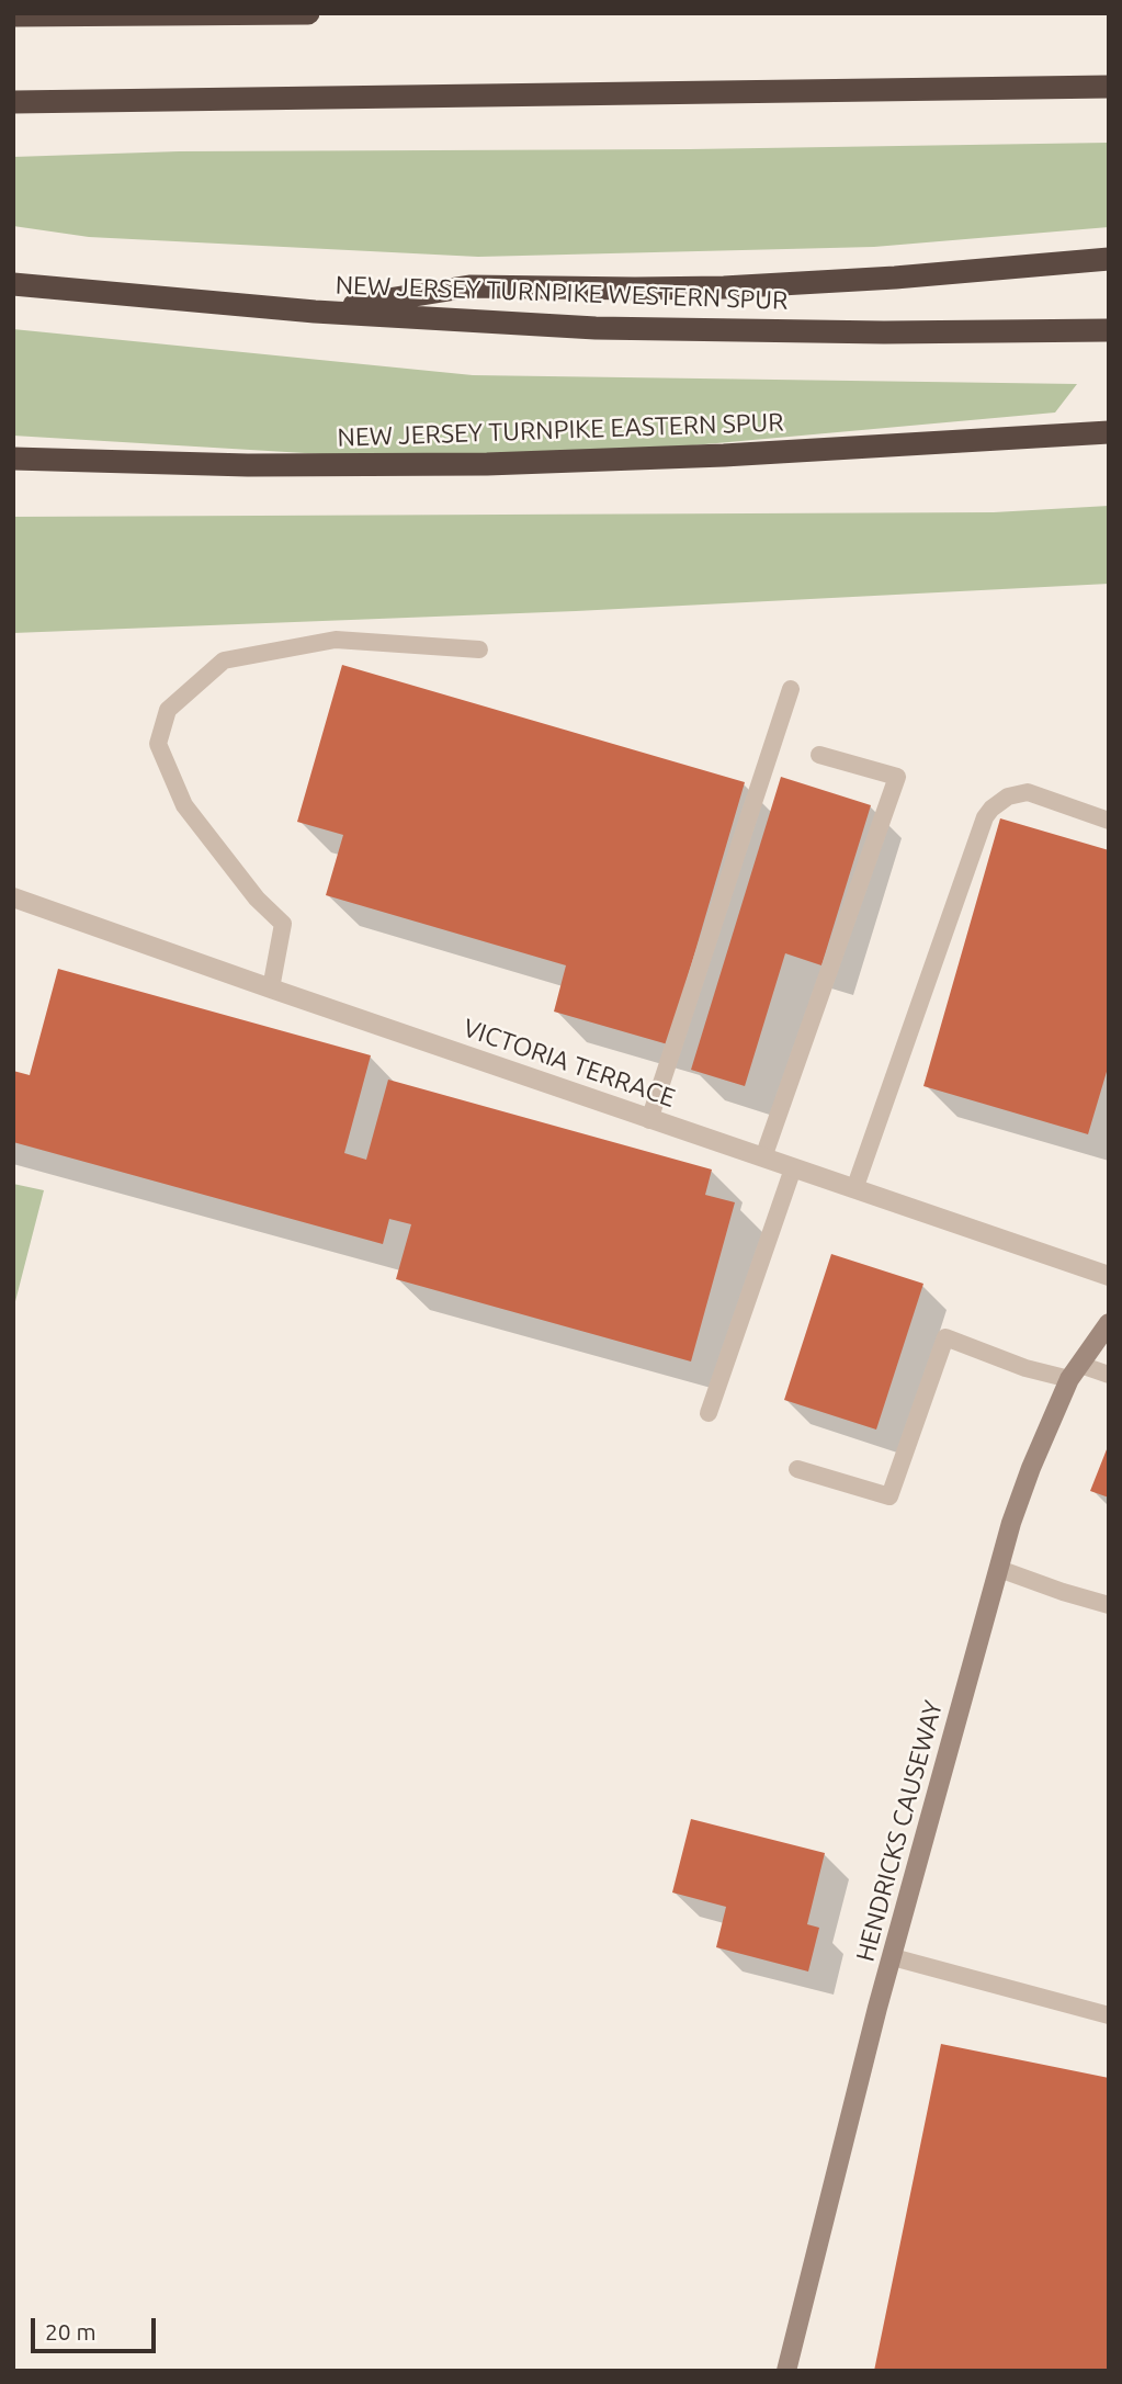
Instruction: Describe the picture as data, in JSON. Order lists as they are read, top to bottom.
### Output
{
  "streets": {
    "highway": ["NEW JERSEY TURNPIKE WESTERN SPUR", "NEW JERSEY TURNPIKE EASTERN SPUR"],
    "main road": ["HENDRICKS CAUSEWAY"],
    "street": ["VICTORIA TERRACE"]
  },
  "scale_bar": "20 m"
}
